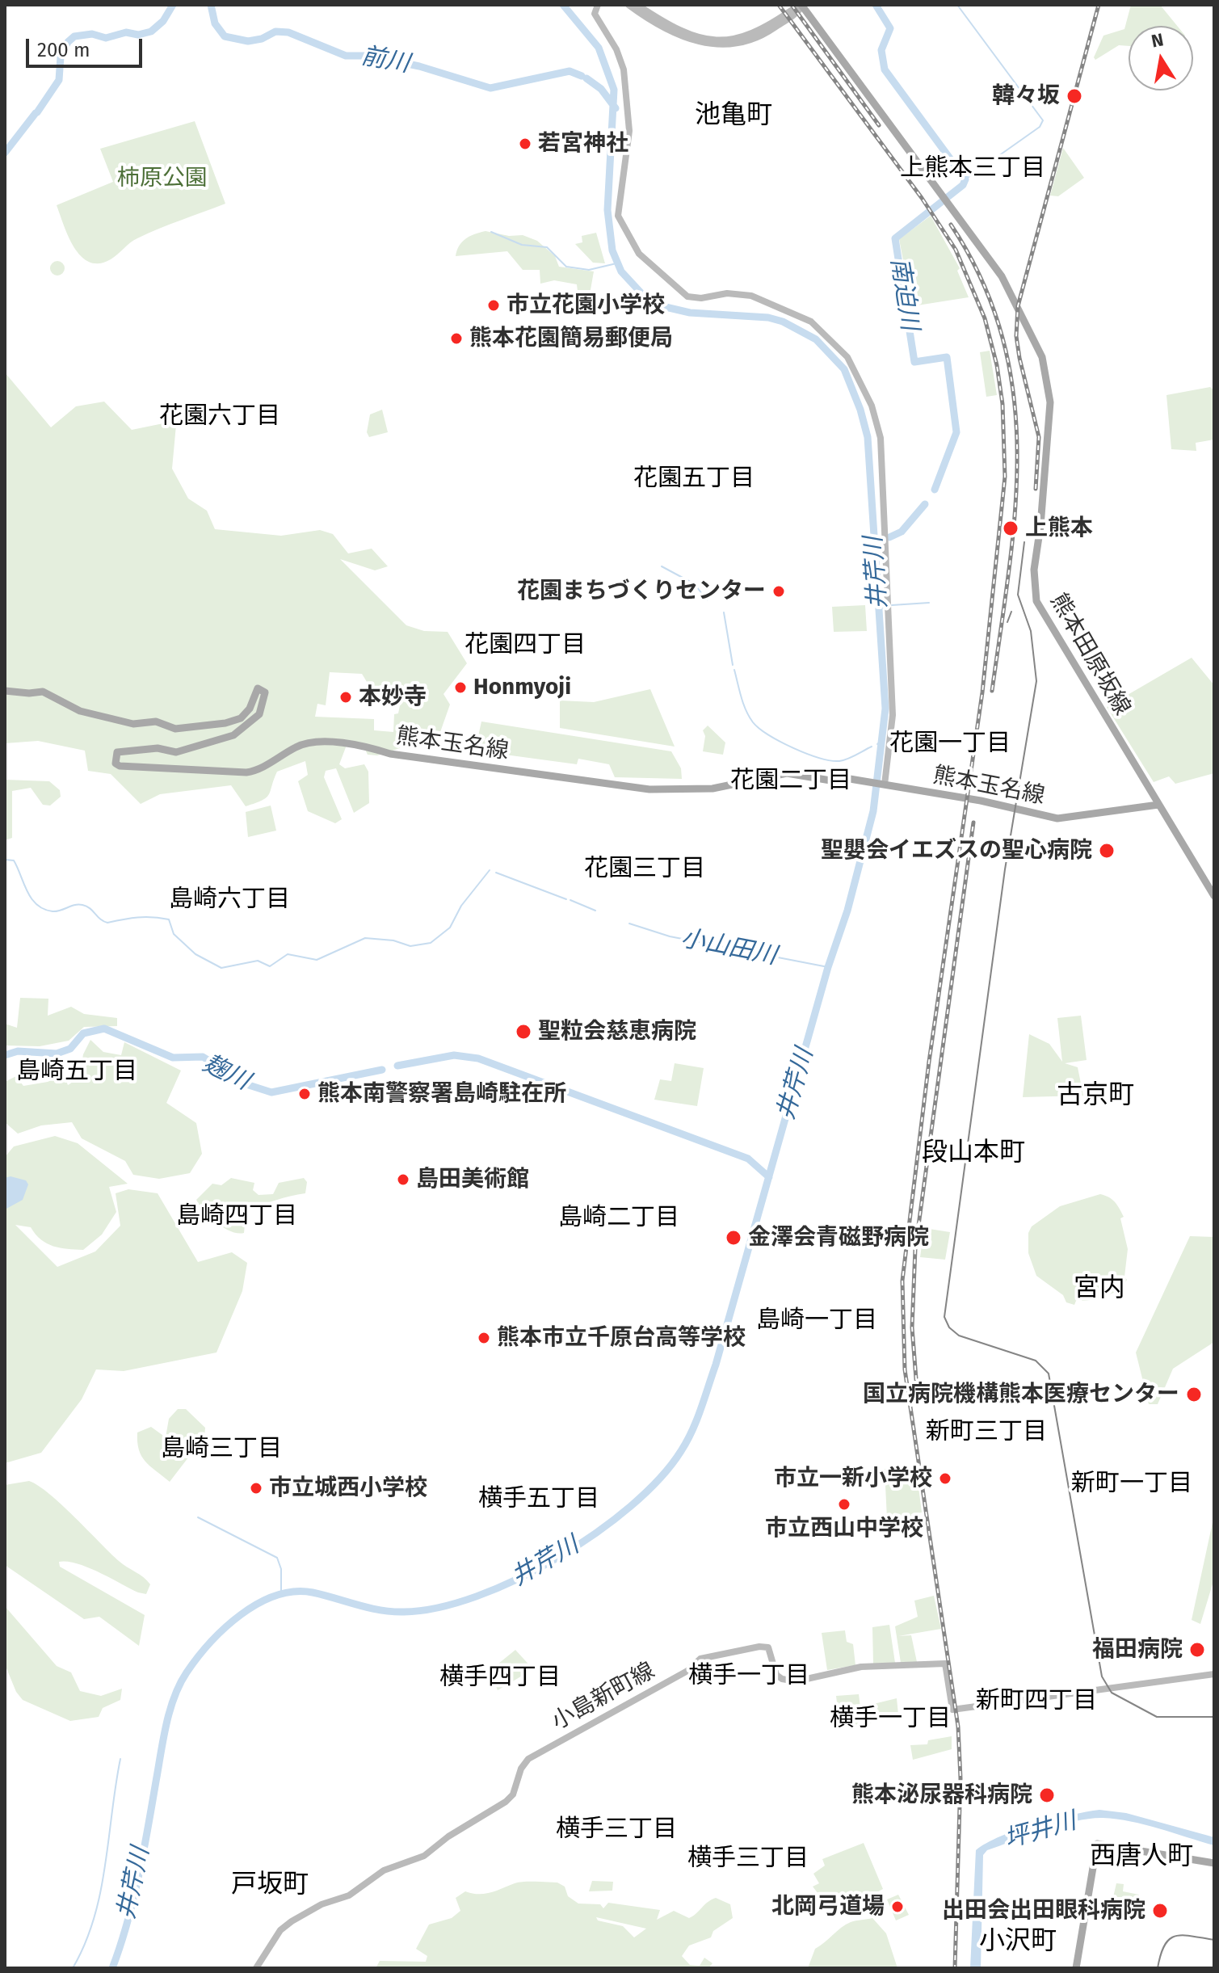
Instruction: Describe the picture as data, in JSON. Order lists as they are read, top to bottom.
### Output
{
  "streets": {
    "main road": ["熊本田原坂線", "熊本玉名線", "小島新町線"]
  },
  "crossings": [
    ["熊本田原坂線", "熊本玉名線"]
  ],
  "districts": [
    "池亀町",
    "上熊本三丁目",
    "花園六丁目",
    "花園五丁目",
    "花園四丁目",
    "花園一丁目",
    "花園二丁目",
    "花園三丁目",
    "島崎六丁目",
    "島崎五丁目",
    "古京町",
    "段山本町",
    "島崎四丁目",
    "島崎二丁目",
    "宮内",
    "島崎一丁目",
    "新町三丁目",
    "島崎三丁目",
    "新町一丁目",
    "横手五丁目",
    "横手一丁目",
    "横手四丁目",
    "新町四丁目",
    "横手一丁目",
    "横手三丁目",
    "西唐人町",
    "横手三丁目",
    "戸坂町",
    "小沢町"
  ],
  "water": [
    "前川",
    "南迫川",
    "井芹川",
    "小山田川",
    "麹川",
    "坪井川"
  ],
  "parks": ["柿原公園"],
  "places": [
    "韓々坂",
    "若宮神社",
    "市立花園小学校",
    "熊本花園簡易郵便局",
    "上熊本",
    "花園まちづくりセンター",
    "Honmyoji",
    "本妙寺",
    "聖嬰会イエズスの聖心病院",
    "聖粒会慈恵病院",
    "熊本南警察署島崎駐在所",
    "島田美術館",
    "金澤会青磁野病院",
    "熊本市立千原台高等学校",
    "国立病院機構熊本医療センター",
    "市立一新小学校",
    "市立城西小学校",
    "市立西山中学校",
    "福田病院",
    "熊本泌尿器科病院",
    "北岡弓道場",
    "出田会出田眼科病院"
  ],
  "scale_bar": "200 m",
  "north": "top"
}
